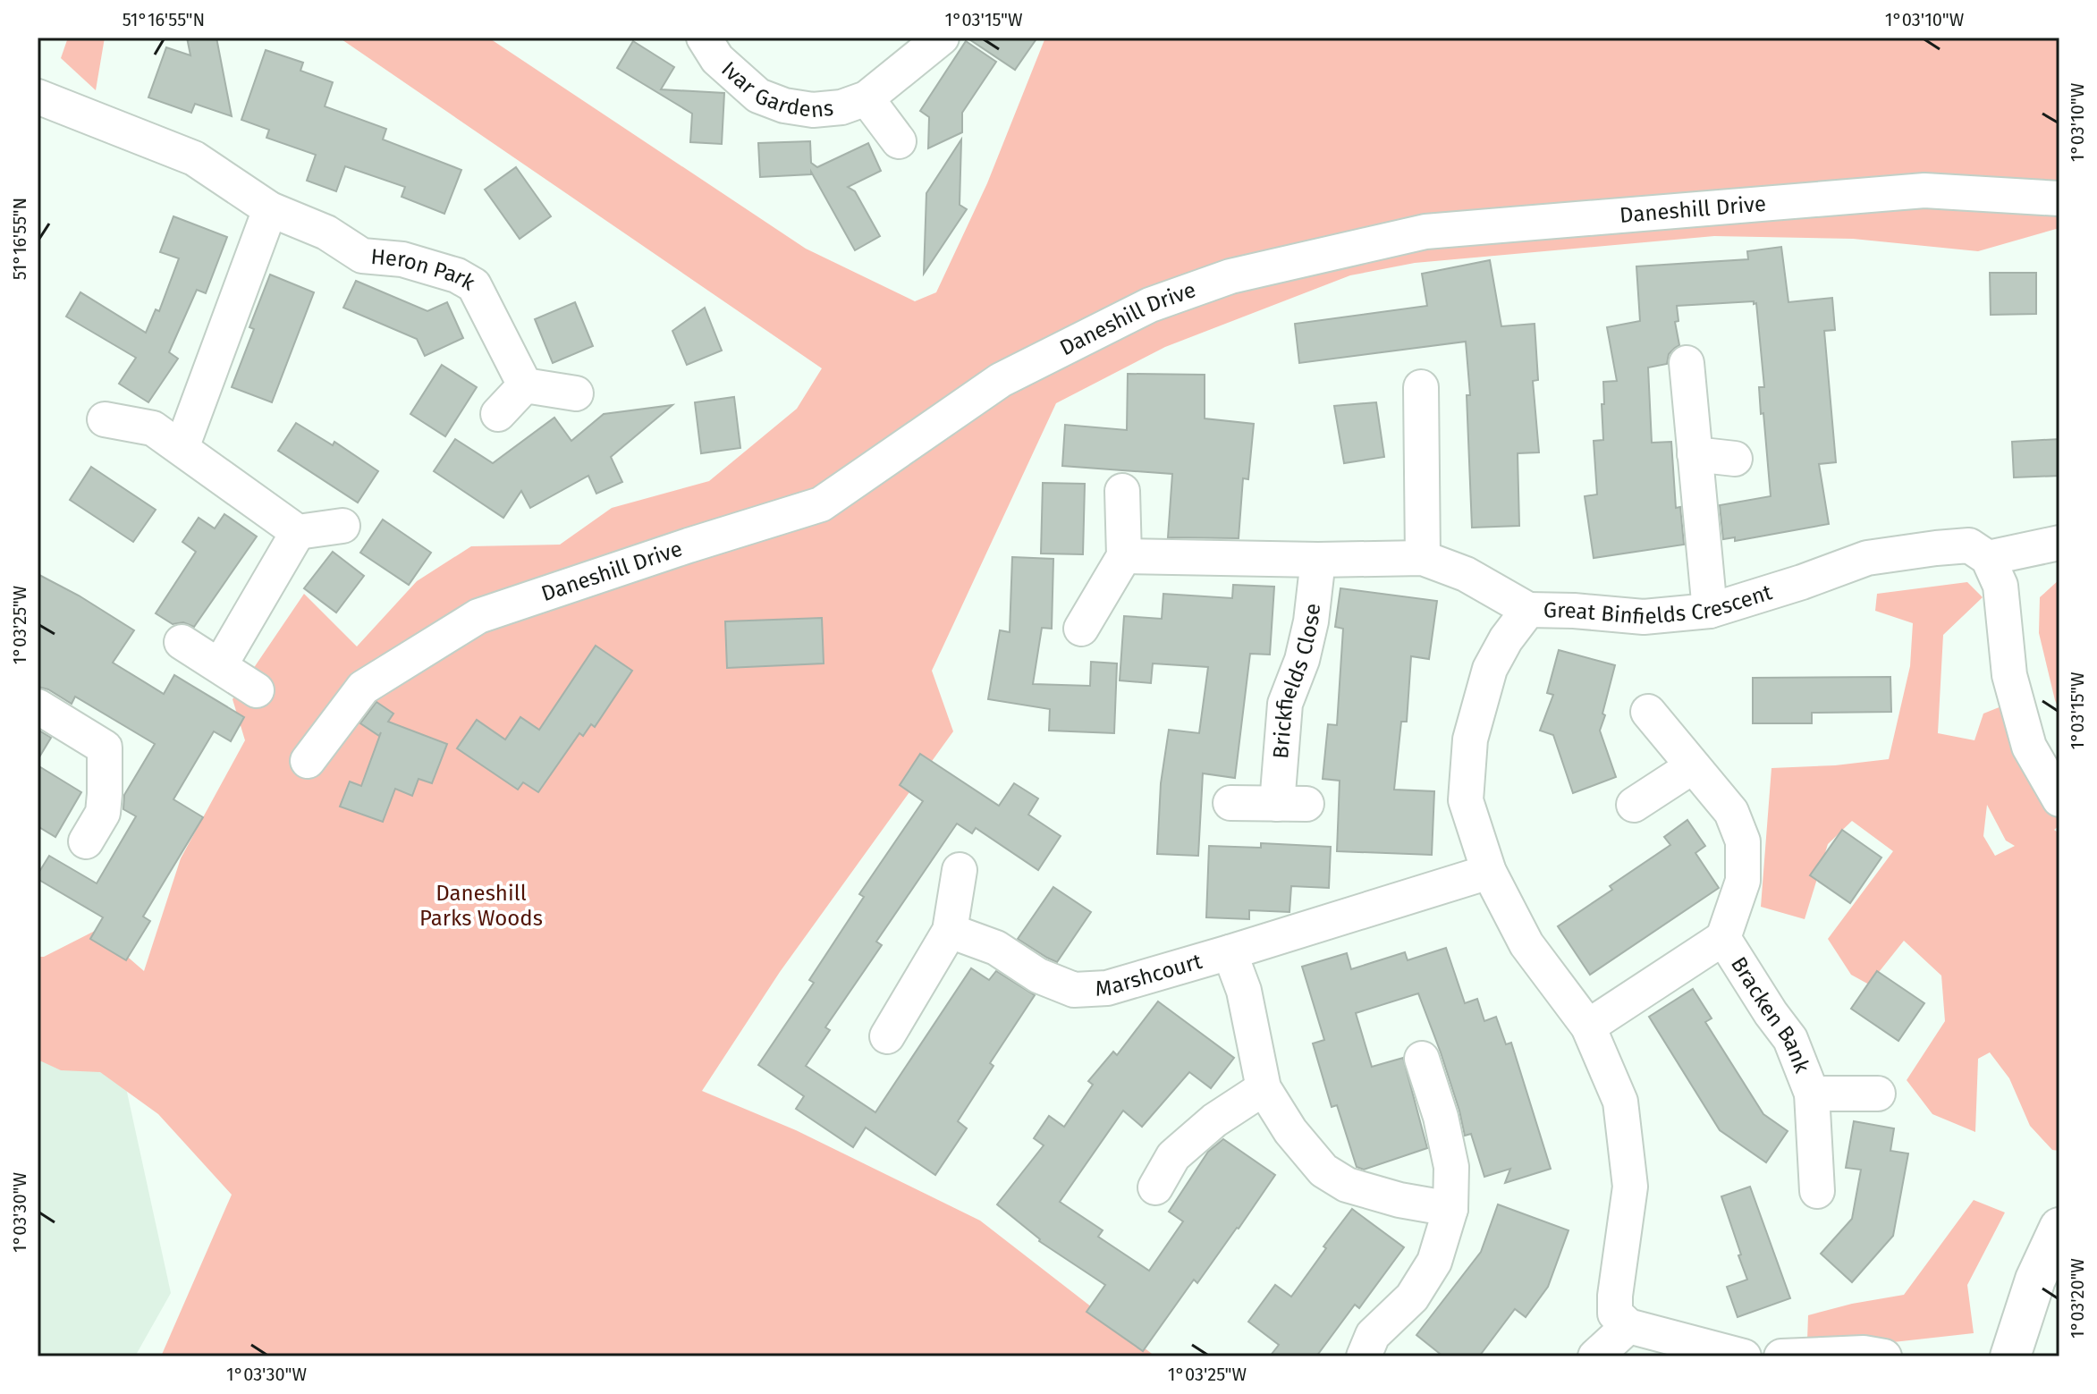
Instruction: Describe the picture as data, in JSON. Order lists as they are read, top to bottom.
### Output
{
  "streets": {
    "street": [
      "Ivar Gardens",
      "Daneshill Drive",
      "Heron Park",
      "Great Binfields Crescent",
      "Brickfields Close",
      "Marshcourt",
      "Bracken Bank"
    ]
  },
  "crossings": [
    ["Great Binfields Crescent", "Marshcourt"],
    ["Great Binfields Crescent", "Bracken Bank"]
  ],
  "parks": ["Daneshill Parks Woods"],
  "coordinates": [
    "51°16'55\"N",
    "1°03'15\"W",
    "1°03'10\"W",
    "1°03'25\"W",
    "1°03'30\"W",
    "1°03'20\"W"
  ]
}
